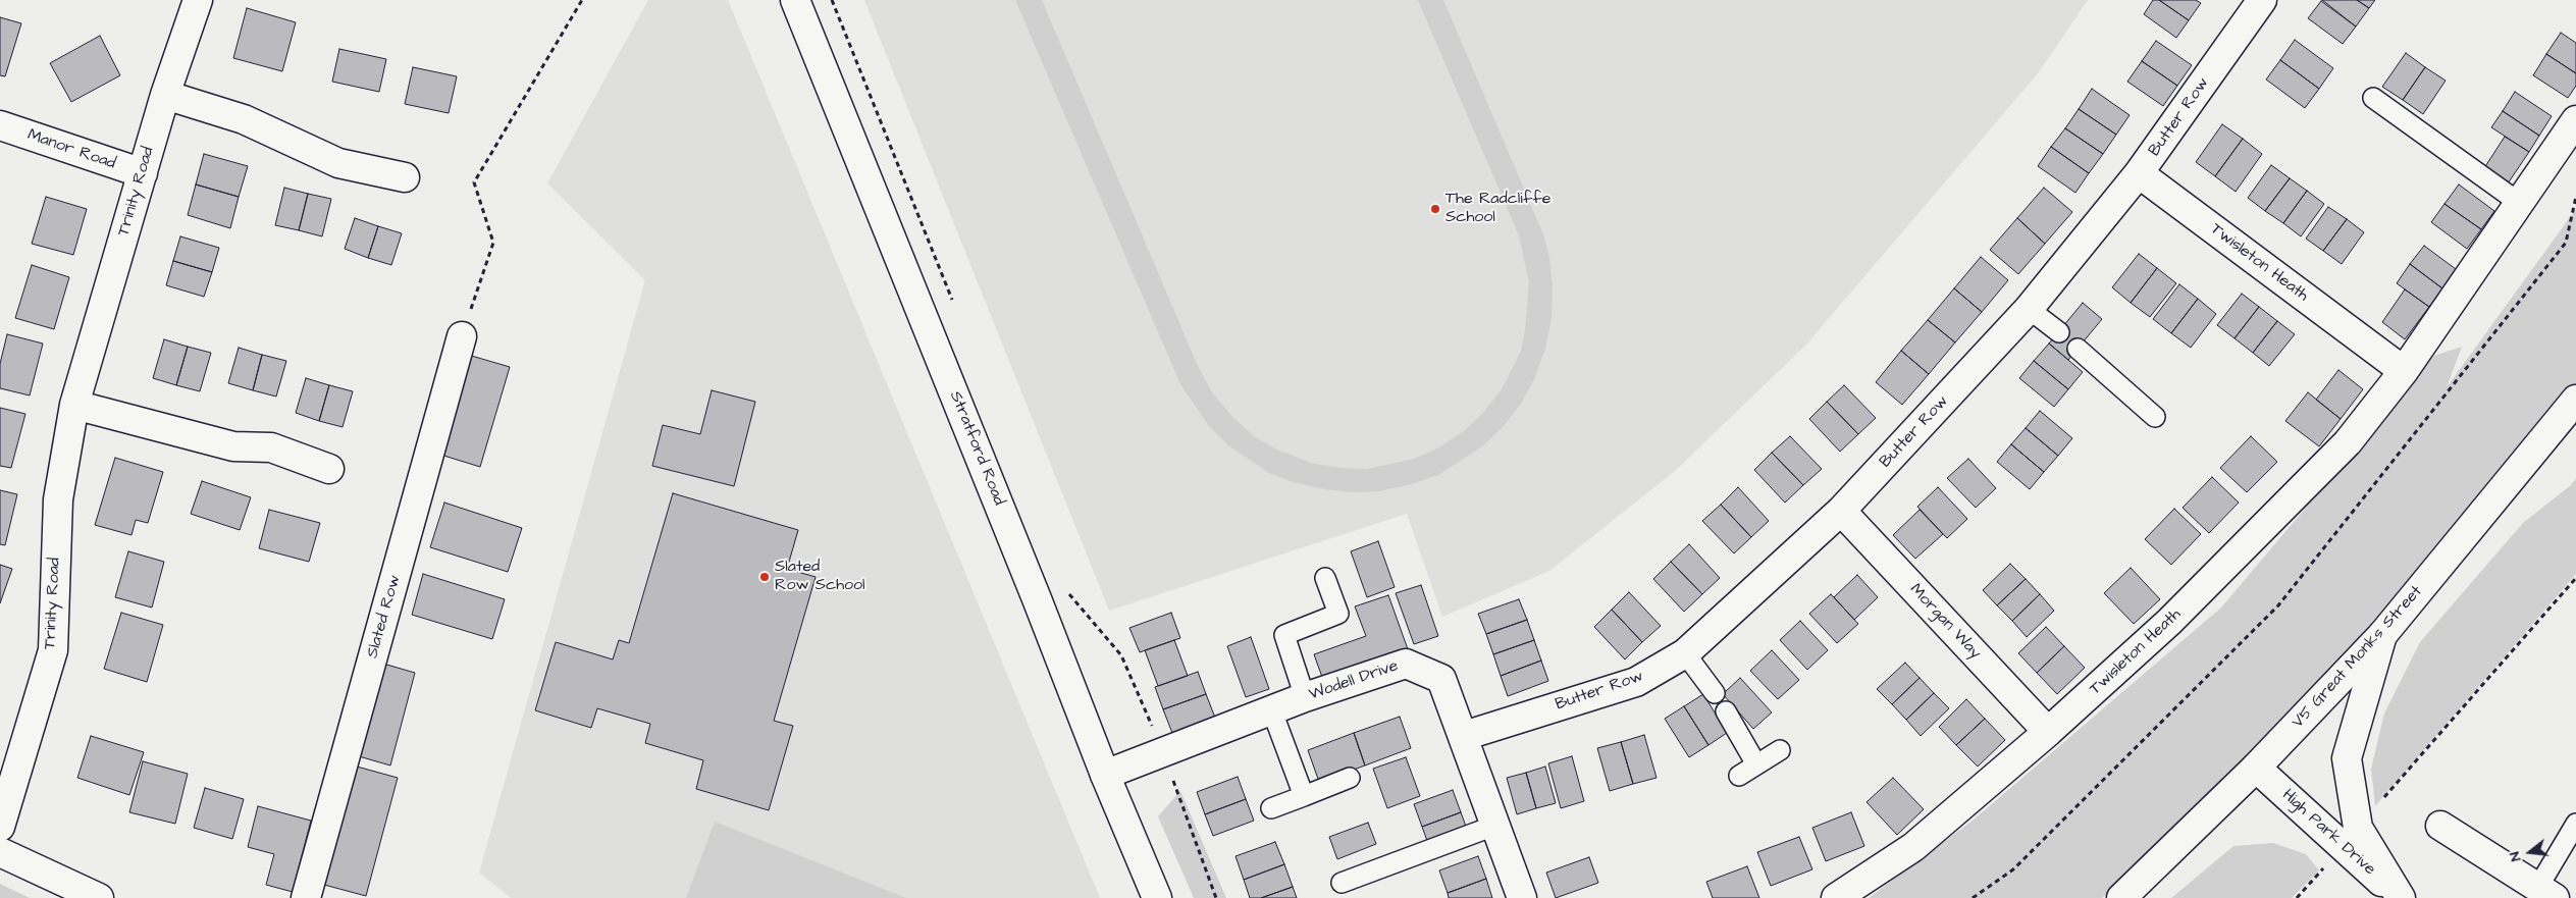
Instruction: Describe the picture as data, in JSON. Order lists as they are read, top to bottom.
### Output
{
  "streets": {
    "street": [
      "Butter Row",
      "Manor Road",
      "Trinity Road",
      "Twisleton Heath",
      "Stratford Road",
      "Slated Row",
      "Morgan Way",
      "V5 Great Monks Street",
      "Wodell Drive",
      "High Park Drive"
    ]
  },
  "crossings": [
    ["Butter Row", "Twisleton Heath"],
    ["Butter Row", "Morgan Way"],
    ["Butter Row", "Wodell Drive"],
    ["Manor Road", "Trinity Road"],
    ["Twisleton Heath", "Morgan Way"],
    ["Stratford Road", "Wodell Drive"],
    ["V5 Great Monks Street", "High Park Drive"]
  ],
  "places": ["The Radcliffe School", "Slated Row School"],
  "north": "left"
}
